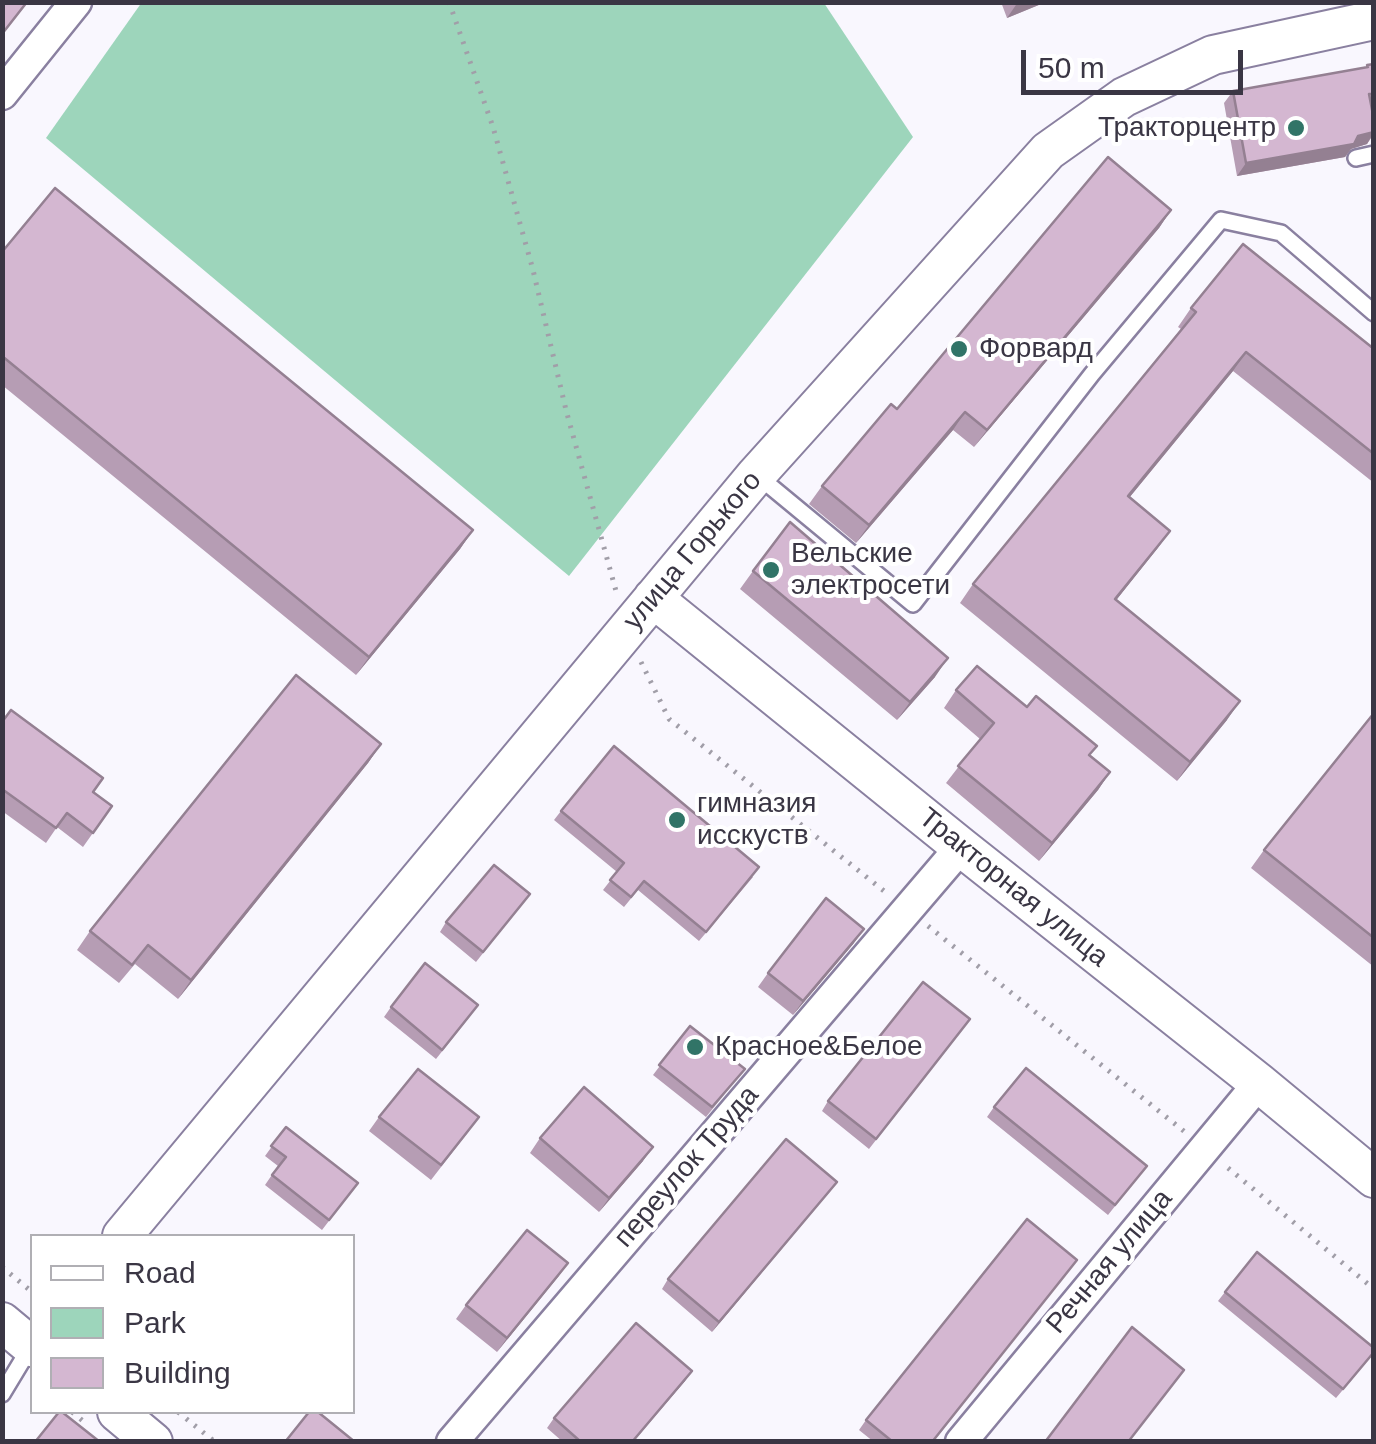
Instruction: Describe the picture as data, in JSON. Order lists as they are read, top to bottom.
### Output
{
  "streets": {
    "street": [
      "улица Горького",
      "Тракторная улица",
      "переулок Труда",
      "Речная улица"
    ]
  },
  "crossings": [
    ["улица Горького", "Тракторная улица"],
    ["Тракторная улица", "переулок Труда"],
    ["Тракторная улица", "Речная улица"]
  ],
  "places": [
    "Тракторцентр",
    "Форвард",
    "Вельские электросети",
    "гимназия исскуств",
    "Красное&Белое"
  ],
  "legend": ["Road", "Park", "Building"],
  "scale_bar": "50 m"
}
